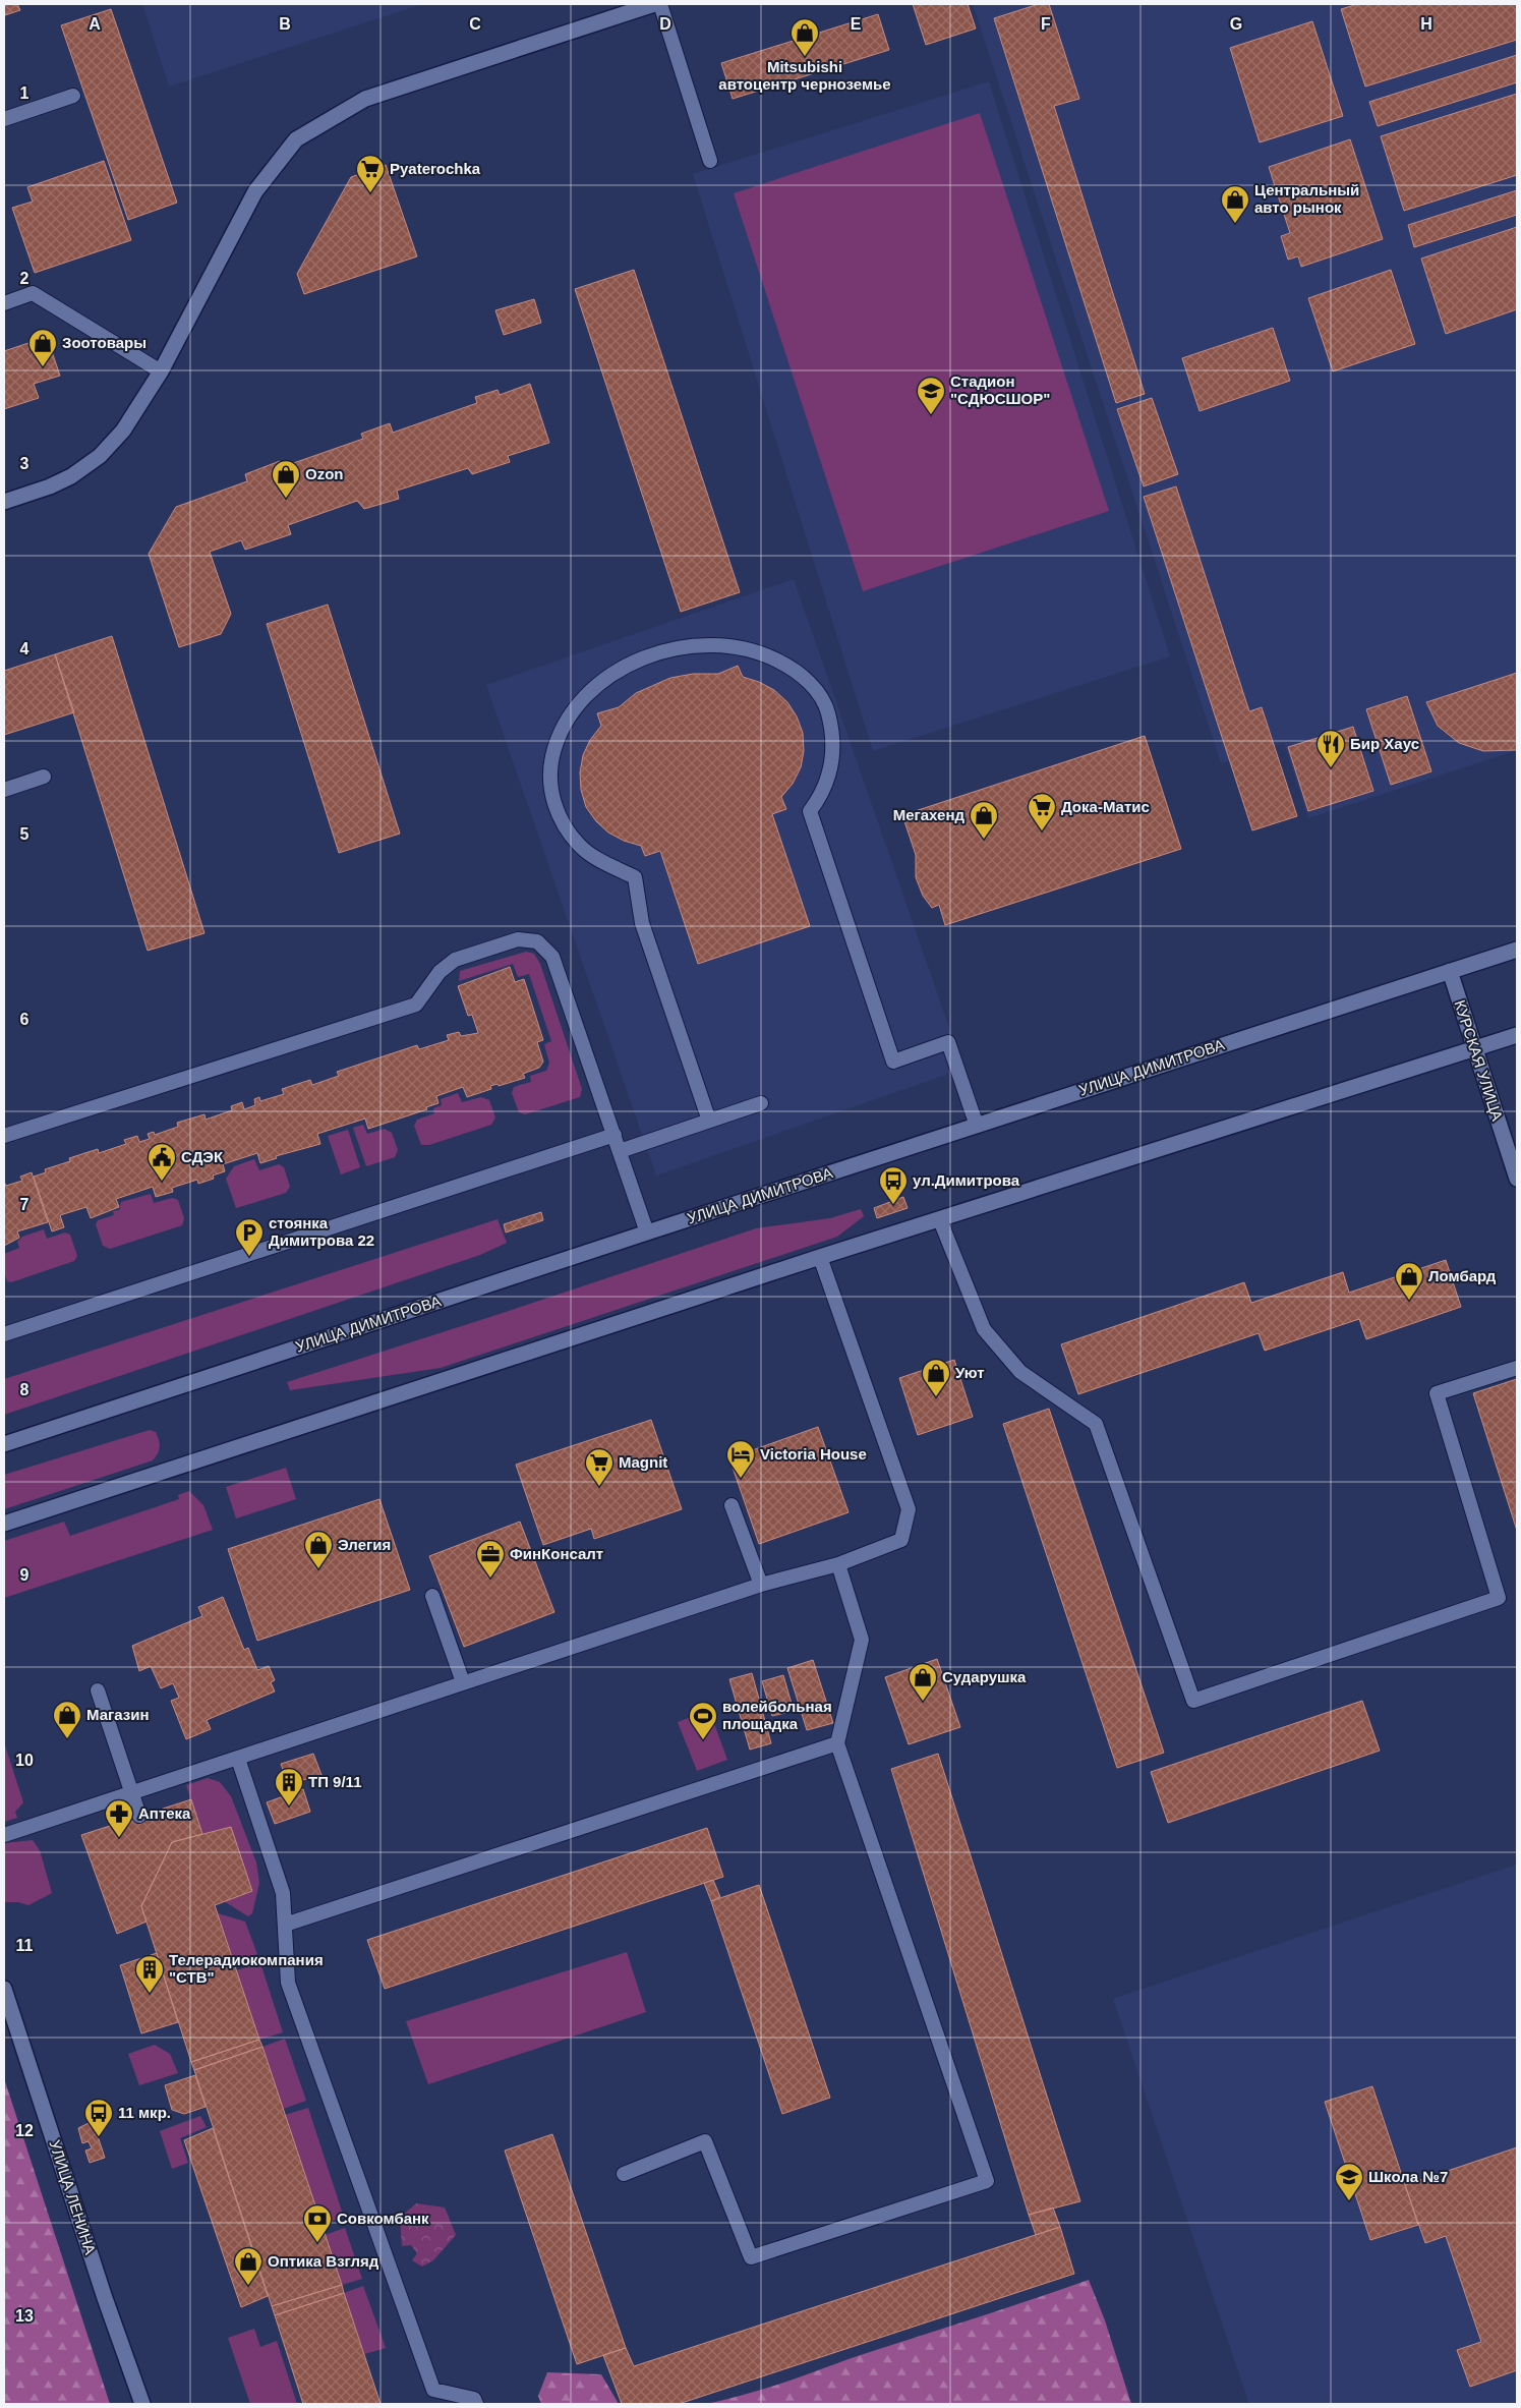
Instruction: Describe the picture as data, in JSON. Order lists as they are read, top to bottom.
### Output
{
  "streets": {
    "street": ["КУРСКАЯ УЛИЦА", "УЛИЦА ДИМИТРОВА", "УЛИЦА ЛЕНИНА"]
  },
  "crossings": [
    ["КУРСКАЯ УЛИЦА", "УЛИЦА ДИМИТРОВА"]
  ],
  "places": {
    "shop": [
      "Mitsubishi автоцентр черноземье",
      "Центральный авто рынок",
      "Зоотовары",
      "Ozon",
      "Мегахенд",
      "Ломбард",
      "Уют",
      "Элегия",
      "Сударушка",
      "Магазин",
      "Оптика Взгляд"
    ],
    "supermarket": ["Pyaterochka", "Дока-Матис", "Magnit"],
    "school or university": ["Стадион \"СДЮСШОР\"", "Школа №7"],
    "restaurant": ["Бир Хаус"],
    "public building": ["СДЭК"],
    "bus stop": ["ул.Димитрова", "11 мкр."],
    "parking": ["стоянка Димитрова 22"],
    "hotel": ["Victoria House"],
    "office": ["ФинКонсалт"],
    "sports": ["волейбольная площадка"],
    "building": ["ТП 9/11", "Телерадиокомпания \"СТВ\""],
    "pharmacy": ["Аптека"],
    "bank": ["Совкомбанк"]
  },
  "grid": {
    "columns": [
      "A",
      "B",
      "C",
      "D",
      "E",
      "F",
      "G",
      "H"
    ],
    "rows": [
      "1",
      "2",
      "3",
      "4",
      "5",
      "6",
      "7",
      "8",
      "9",
      "10",
      "11",
      "12",
      "13"
    ]
  }
}
